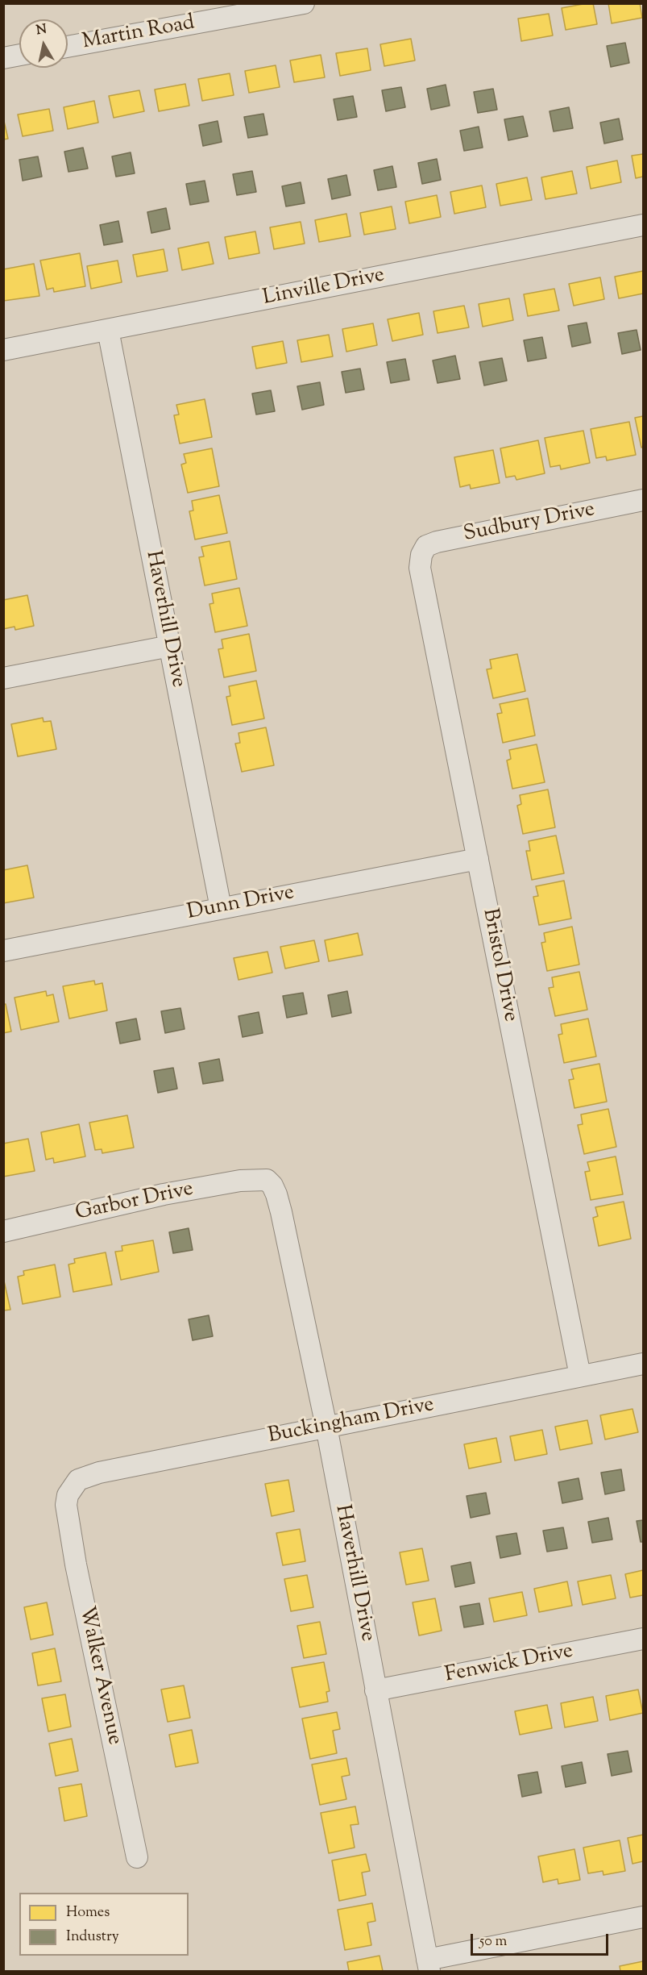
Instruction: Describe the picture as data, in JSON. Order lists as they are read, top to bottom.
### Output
{
  "streets": {
    "street": [
      "Martin Road",
      "Linville Drive",
      "Sudbury Drive",
      "Haverhill Drive",
      "Dunn Drive",
      "Bristol Drive",
      "Garbor Drive",
      "Buckingham Drive",
      "Fenwick Drive",
      "Walker Avenue"
    ]
  },
  "crossings": [
    ["Linville Drive", "Haverhill Drive"],
    ["Sudbury Drive", "Bristol Drive"],
    ["Haverhill Drive", "Dunn Drive"],
    ["Haverhill Drive", "Garbor Drive"],
    ["Haverhill Drive", "Buckingham Drive"],
    ["Haverhill Drive", "Fenwick Drive"],
    ["Dunn Drive", "Bristol Drive"],
    ["Bristol Drive", "Buckingham Drive"],
    ["Buckingham Drive", "Walker Avenue"]
  ],
  "legend": ["Homes", "Industry"],
  "scale_bar": "50 m",
  "north": "top"
}
